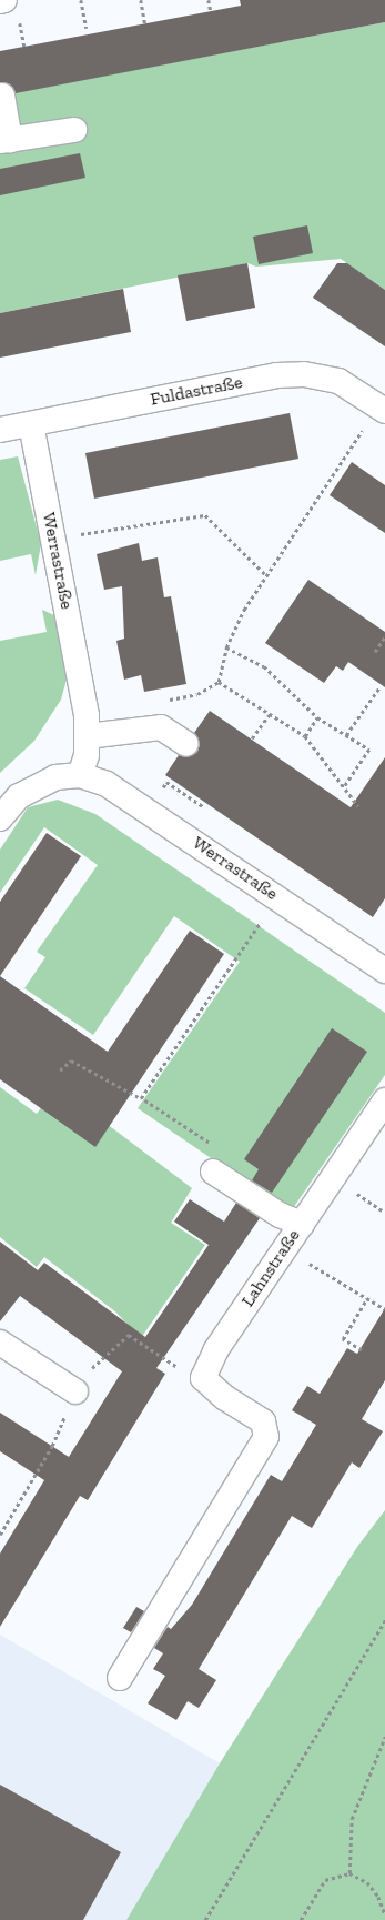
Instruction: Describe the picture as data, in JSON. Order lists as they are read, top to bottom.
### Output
{
  "streets": {
    "street": ["Fuldastraße", "Werrastraße", "Lahnstraße"]
  },
  "crossings": [
    ["Fuldastraße", "Werrastraße"]
  ]
}
